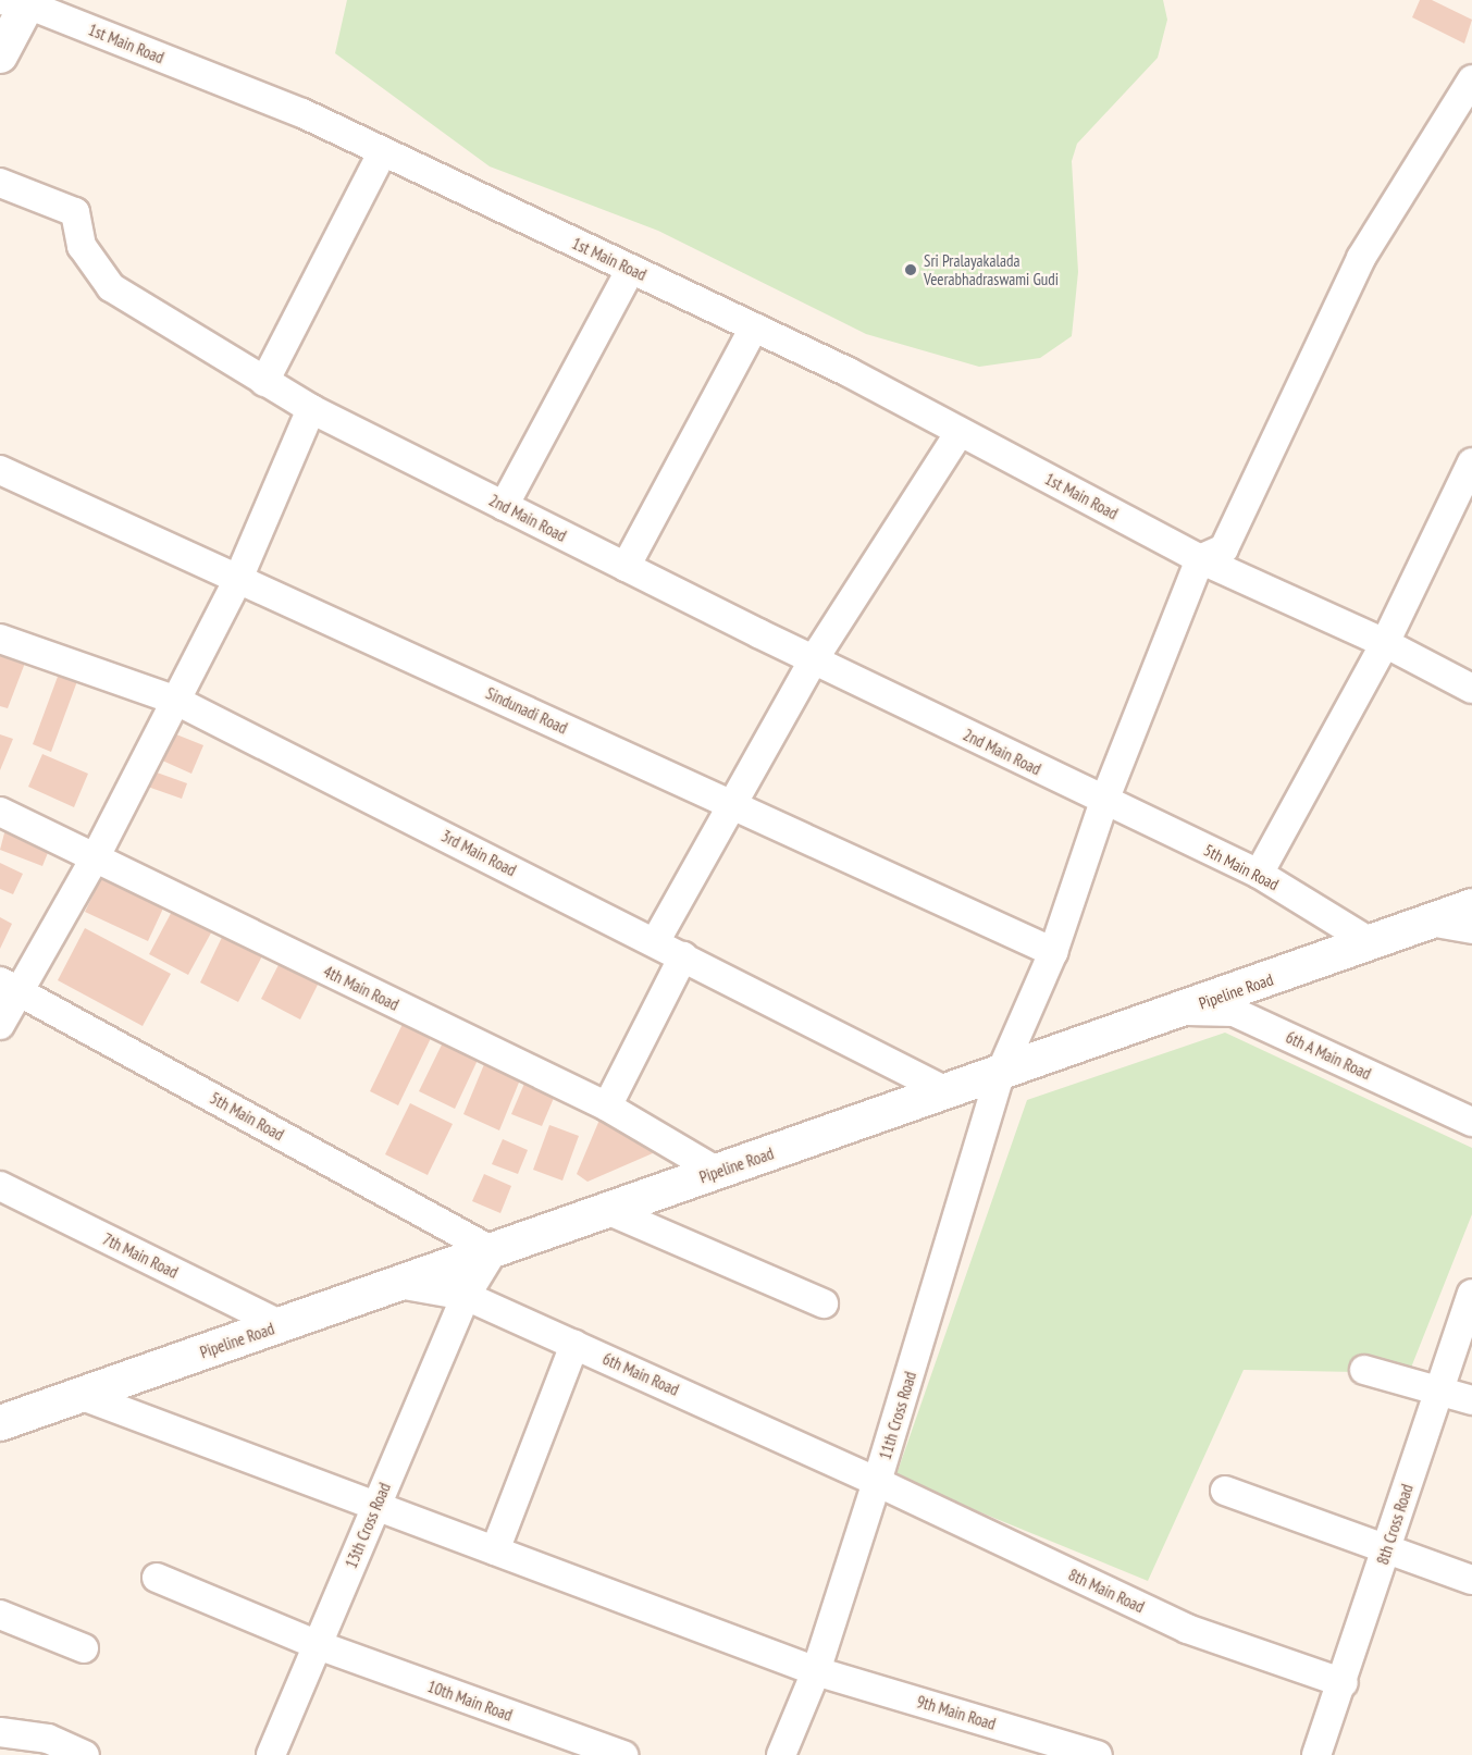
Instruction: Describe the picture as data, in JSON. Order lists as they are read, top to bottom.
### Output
{
  "streets": {
    "street": [
      "1st Main Road",
      "2nd Main Road",
      "Sindunadi Road",
      "3rd Main Road",
      "5th Main Road",
      "4th Main Road",
      "Pipeline Road",
      "6th A Main Road",
      "7th Main Road",
      "6th Main Road",
      "11th Cross Road",
      "8th Cross Road",
      "13th Cross Road",
      "8th Main Road",
      "10th Main Road",
      "9th Main Road"
    ]
  },
  "crossings": [
    ["1st Main Road", "11th Cross Road"],
    ["2nd Main Road", "5th Main Road"],
    ["2nd Main Road", "11th Cross Road"],
    ["Sindunadi Road", "11th Cross Road"],
    ["3rd Main Road", "Pipeline Road"],
    ["5th Main Road", "Pipeline Road"],
    ["5th Main Road", "11th Cross Road"],
    ["5th Main Road", "13th Cross Road"],
    ["4th Main Road", "Pipeline Road"],
    ["Pipeline Road", "6th A Main Road"],
    ["Pipeline Road", "7th Main Road"],
    ["Pipeline Road", "6th Main Road"],
    ["Pipeline Road", "11th Cross Road"],
    ["Pipeline Road", "13th Cross Road"],
    ["Pipeline Road", "9th Main Road"],
    ["6th Main Road", "11th Cross Road"],
    ["6th Main Road", "13th Cross Road"],
    ["6th Main Road", "8th Main Road"],
    ["11th Cross Road", "8th Main Road"],
    ["11th Cross Road", "9th Main Road"],
    ["8th Cross Road", "8th Main Road"],
    ["13th Cross Road", "10th Main Road"],
    ["13th Cross Road", "9th Main Road"]
  ],
  "places": ["Sri Pralayakalada Veerabhadraswami Gudi"]
}
